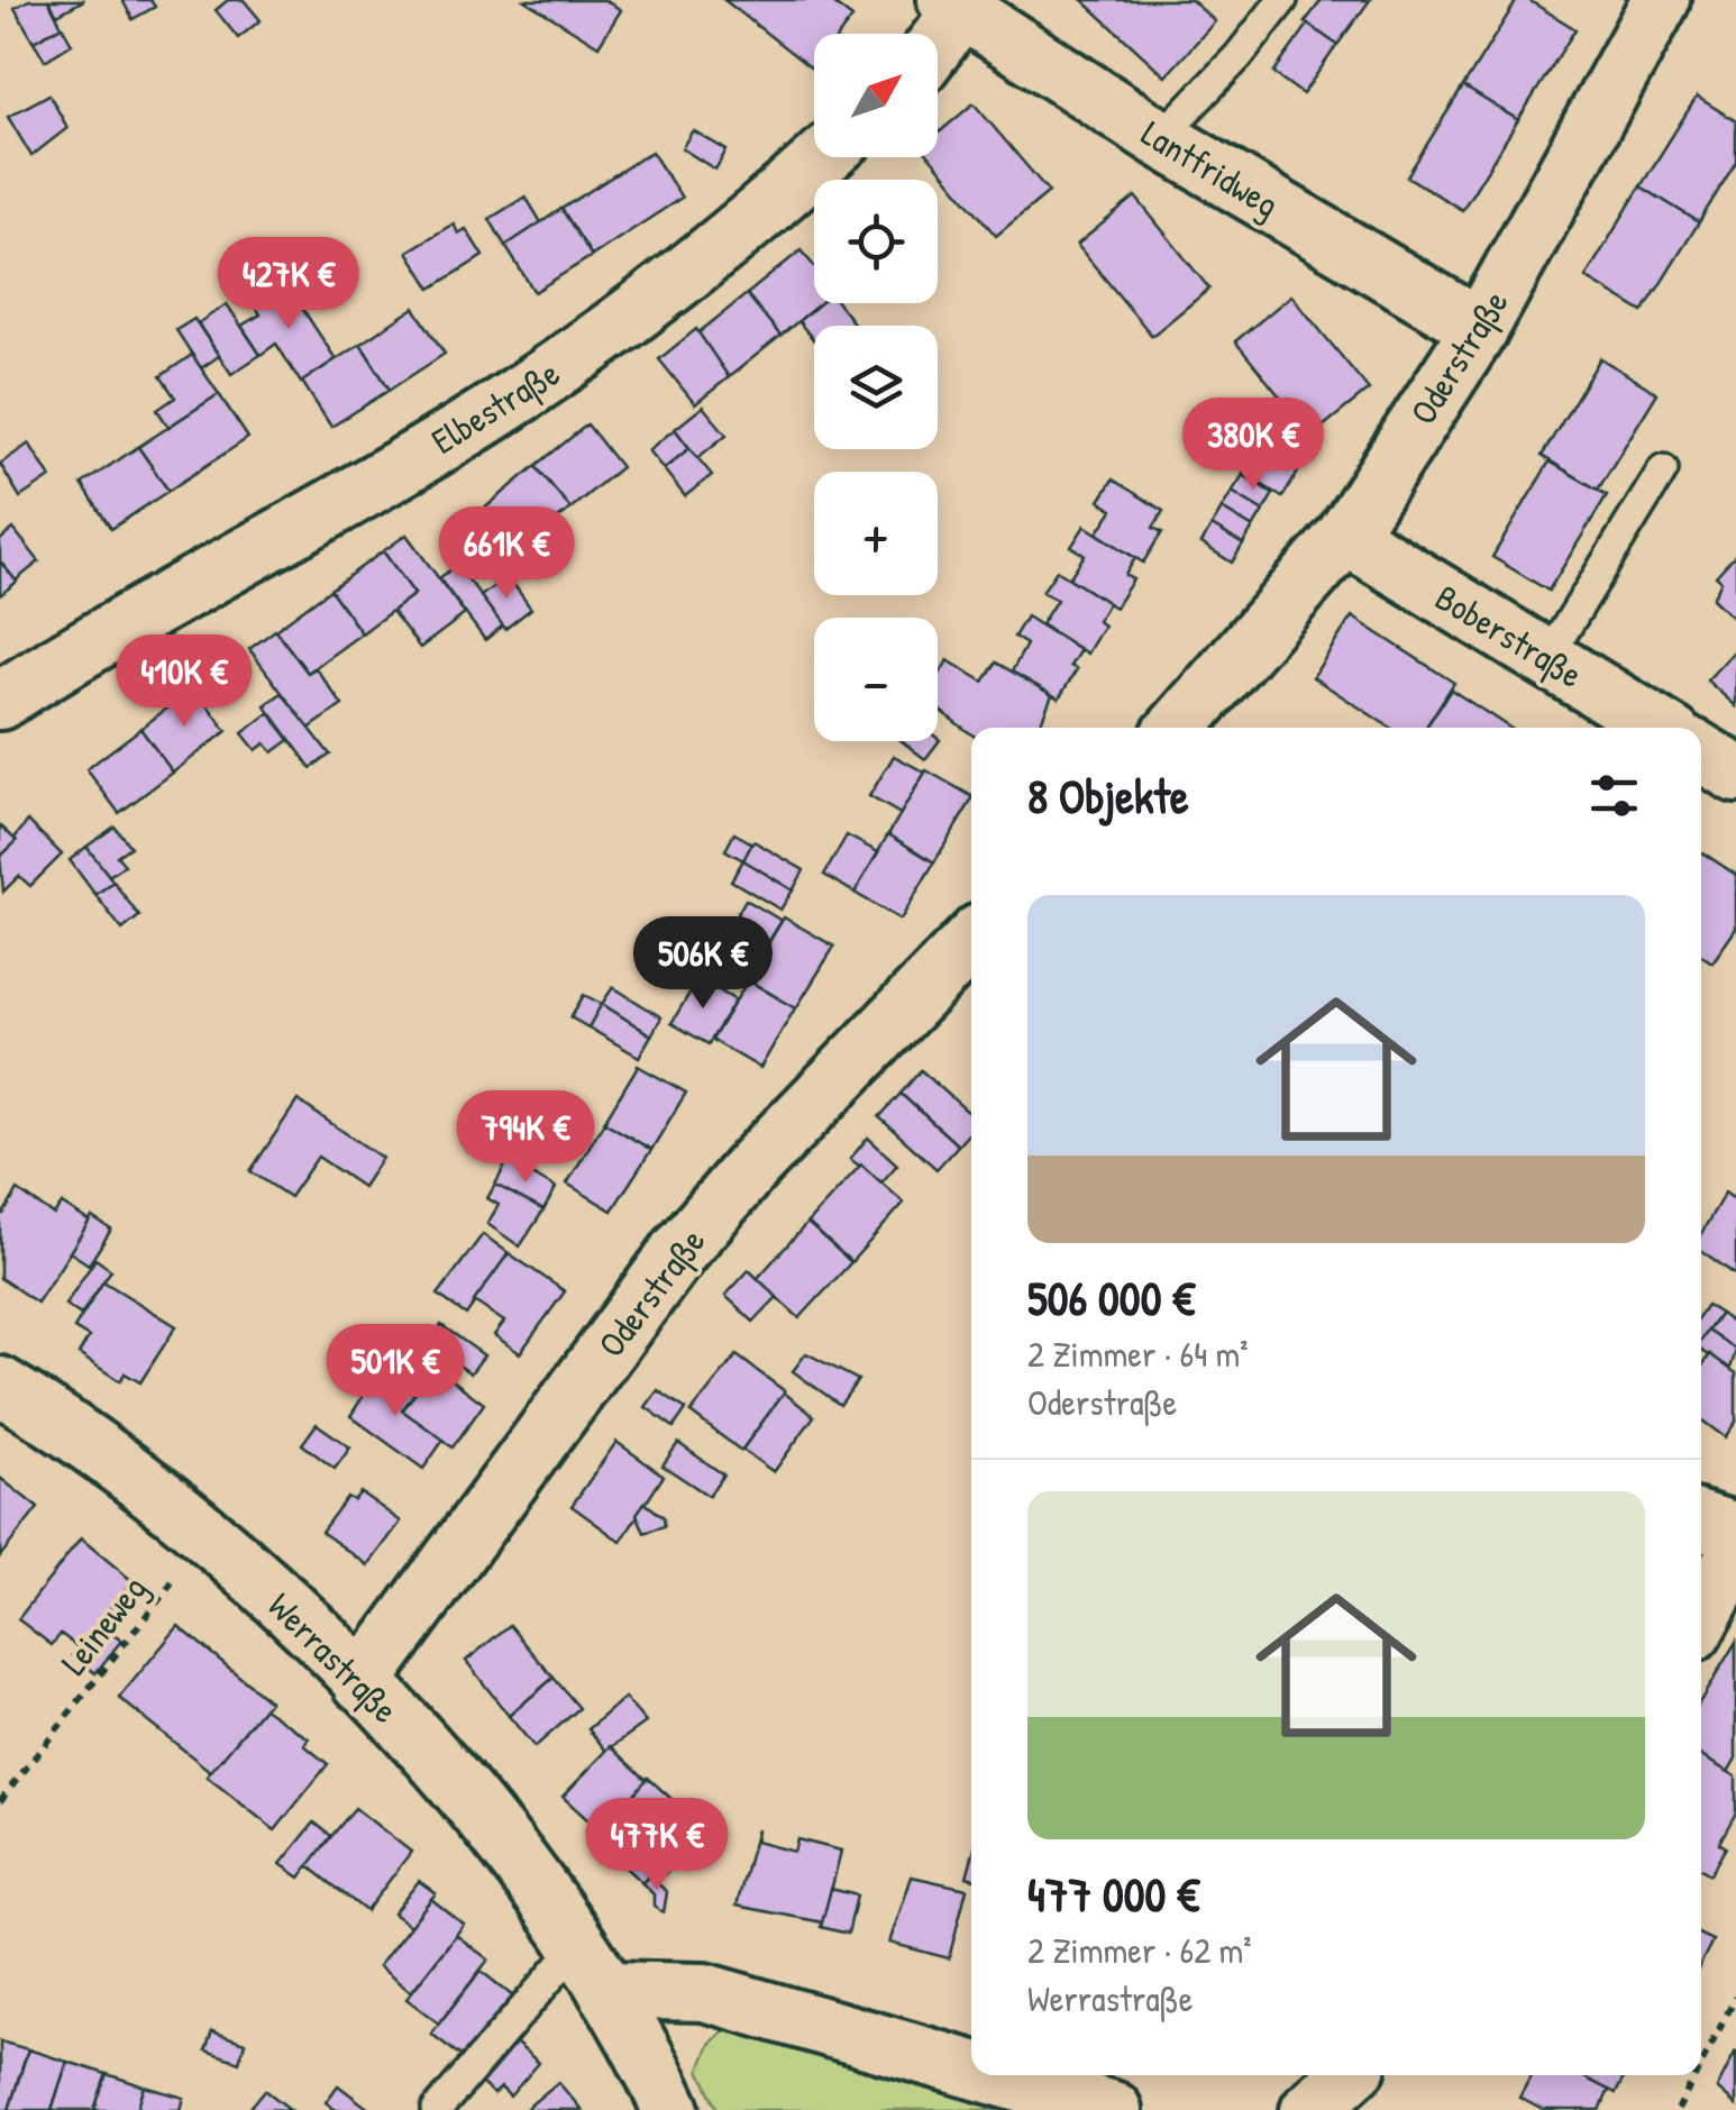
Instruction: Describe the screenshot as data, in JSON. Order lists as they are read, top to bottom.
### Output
{
  "streets": {
    "street": [
      "Lantfridweg",
      "Oderstraße",
      "Elbestraße",
      "Boberstraße",
      "Werrastraße"
    ],
    "path": ["Leineweg"]
  },
  "crossings": [
    ["Lantfridweg", "Oderstraße"],
    ["Oderstraße", "Boberstraße"],
    ["Oderstraße", "Werrastraße"],
    ["Leineweg", "Werrastraße"]
  ],
  "north": "top right",
  "page": {
    "map_buttons": ["+", "−"],
    "price": [
      "427K €",
      "380K €",
      "661K €",
      "410K €",
      "506K €",
      "794K €",
      "501K €",
      "477K €"
    ],
    "heading": "8 Objekte",
    "list": [
      {
        "name": "506 000 €",
        "note": "2 Zimmer · 64 m² · Oderstraße"
      },
      {
        "name": "477 000 €",
        "note": "2 Zimmer · 62 m² · Werrastraße"
      }
    ]
  }
}
